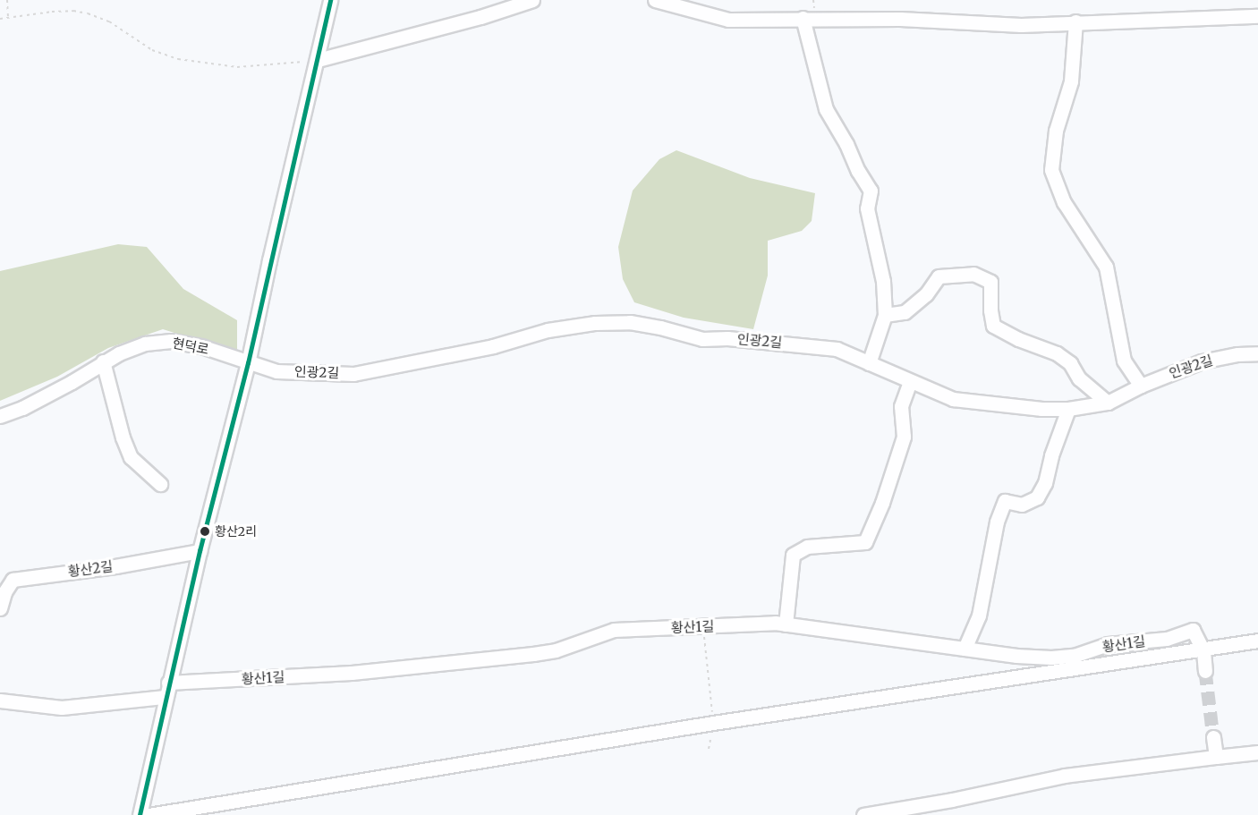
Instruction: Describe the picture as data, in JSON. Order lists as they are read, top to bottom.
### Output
{
  "streets": {
    "street": [
      "인광2길",
      "현덕로",
      "황산2길",
      "황산1길"
    ]
  },
  "crossings": [
    ["인광2길", "현덕로"]
  ],
  "places": ["황산2리"]
}
